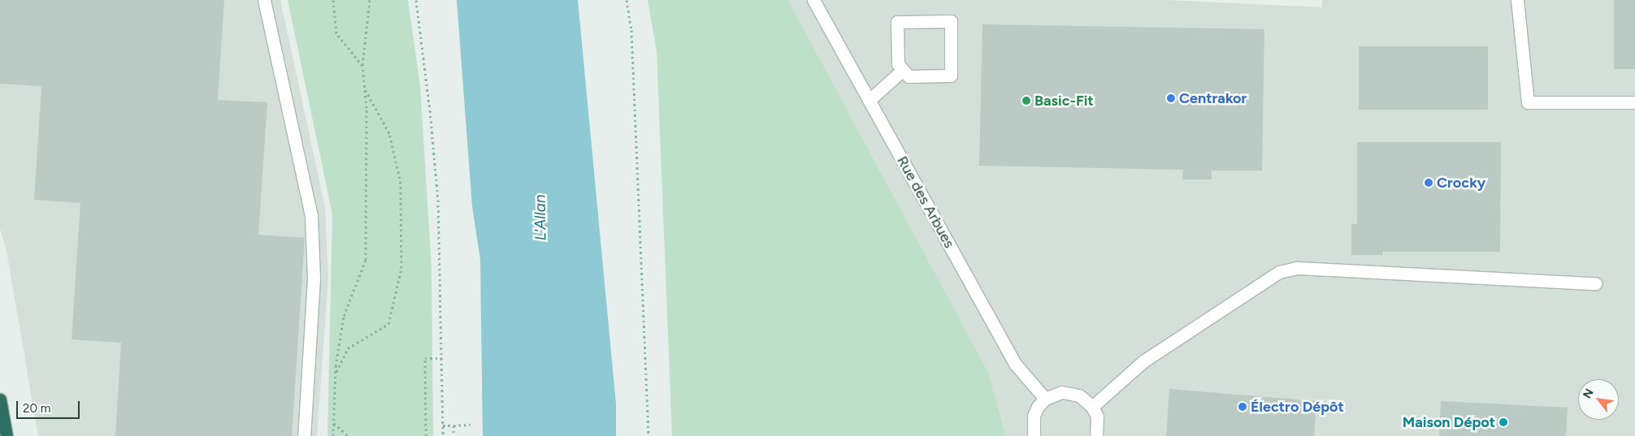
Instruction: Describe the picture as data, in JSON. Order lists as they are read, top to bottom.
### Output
{
  "streets": {
    "street": ["Rue des Arbues"]
  },
  "water": ["L'Allan"],
  "places": [
    "Centrakor",
    "Basic-Fit",
    "Crocky",
    "Électro Dépôt",
    "Maison Dépot"
  ],
  "scale_bar": "20 m",
  "north": "top left"
}
